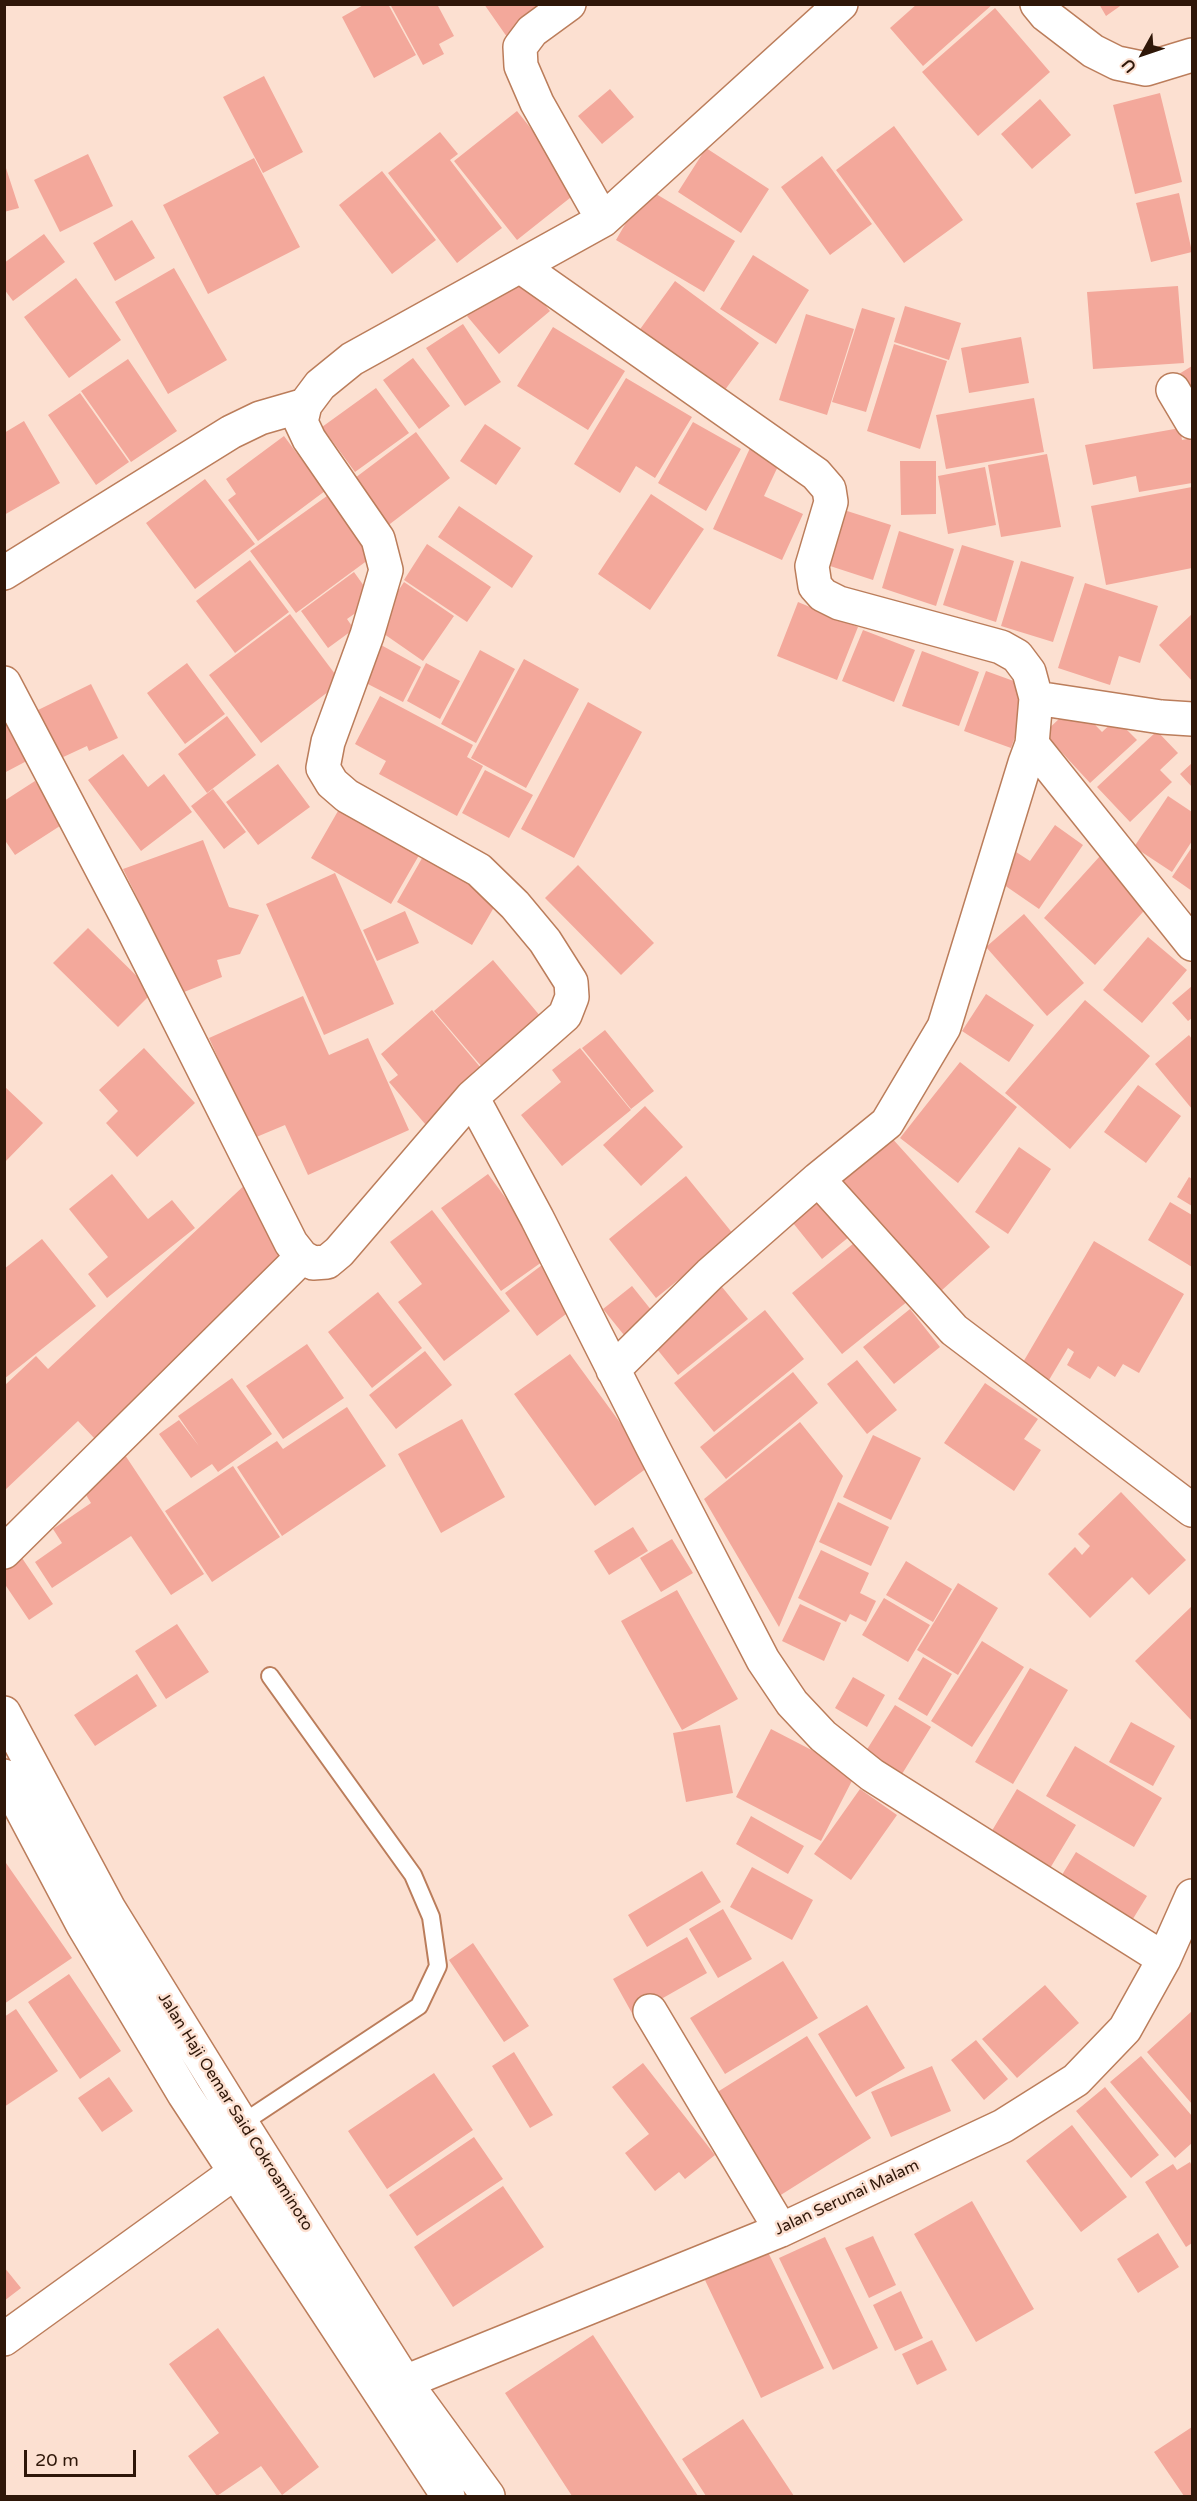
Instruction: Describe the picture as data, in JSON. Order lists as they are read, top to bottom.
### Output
{
  "streets": {
    "street": ["Jalan Haji Oemar Said Cokroaminoto", "Jalan Serunai Malam"]
  },
  "crossings": [
    ["Jalan Haji Oemar Said Cokroaminoto", "Jalan Serunai Malam"]
  ],
  "scale_bar": "20 m",
  "north": "bottom left"
}
